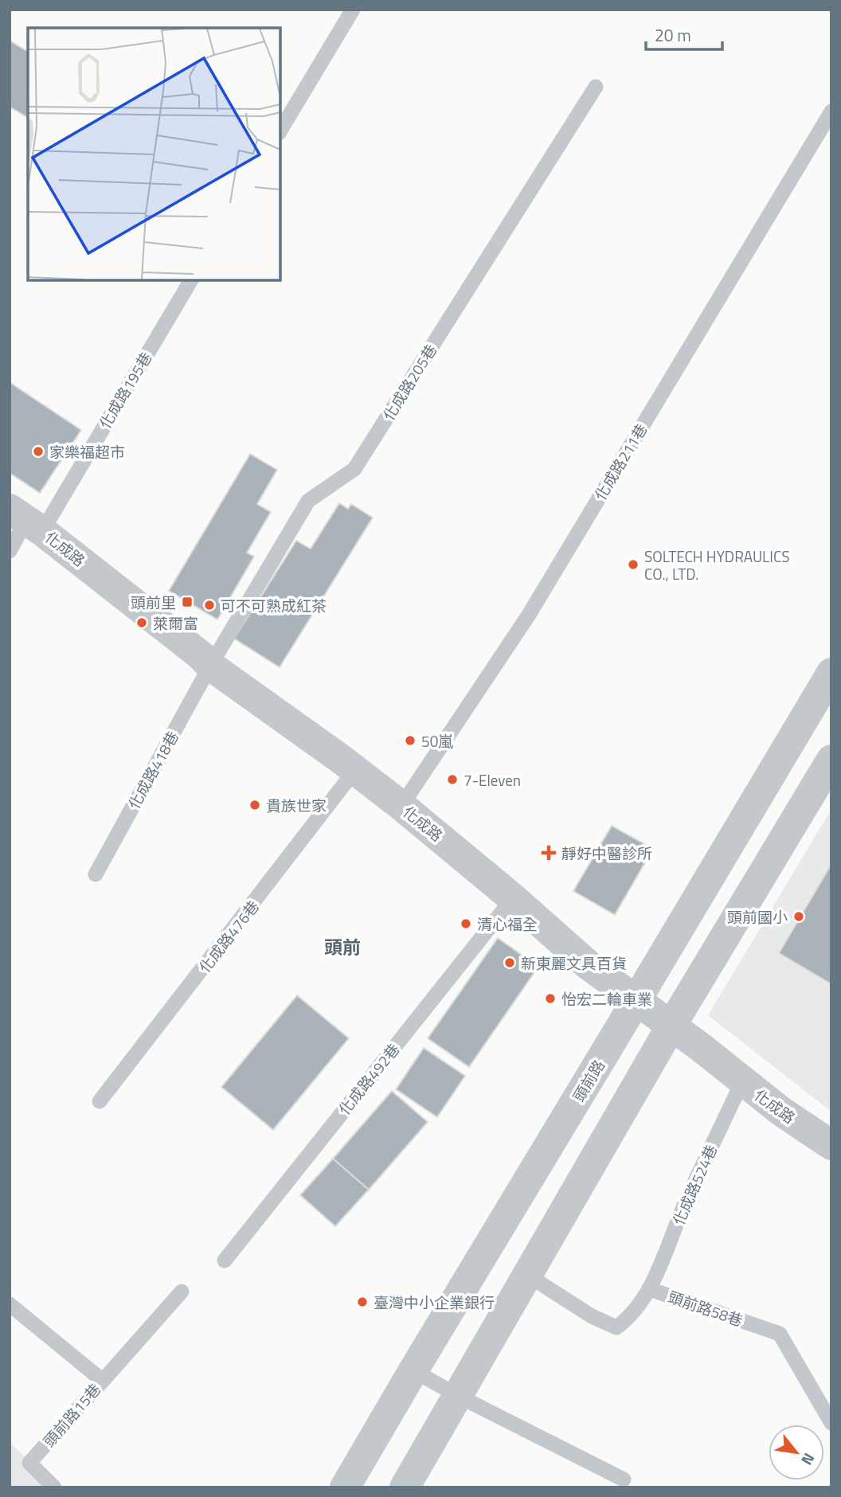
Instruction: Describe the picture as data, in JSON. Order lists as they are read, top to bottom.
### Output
{
  "streets": {
    "street": ["化成路", "頭前路"],
    "lane": [
      "化成路205巷",
      "化成路195巷",
      "化成路211巷",
      "化成路418巷",
      "化成路476巷",
      "化成路492巷",
      "化成路524巷",
      "頭前路58巷",
      "頭前路15巷"
    ]
  },
  "crossings": [
    ["化成路205巷", "化成路"],
    ["化成路205巷", "化成路418巷"],
    ["化成路195巷", "化成路"],
    ["化成路211巷", "化成路"],
    ["化成路", "化成路418巷"],
    ["化成路", "化成路476巷"],
    ["化成路", "化成路492巷"],
    ["化成路", "頭前路"],
    ["化成路", "化成路524巷"],
    ["化成路524巷", "頭前路58巷"]
  ],
  "districts": ["頭前"],
  "places": {
    "other": [
      "家樂福超市",
      "SOLTECH HYDRAULICS CO., LTD.",
      "可不可熟成紅茶",
      "萊爾富",
      "50嵐",
      "7-Eleven",
      "貴族世家",
      "頭前國小",
      "清心福全",
      "新東麗文具百貨",
      "怡宏二輪車業",
      "臺灣中小企業銀行"
    ],
    "transit": ["頭前里"],
    "health": ["靜好中醫診所"]
  },
  "scale_bar": "20 m",
  "north": "bottom right"
}
